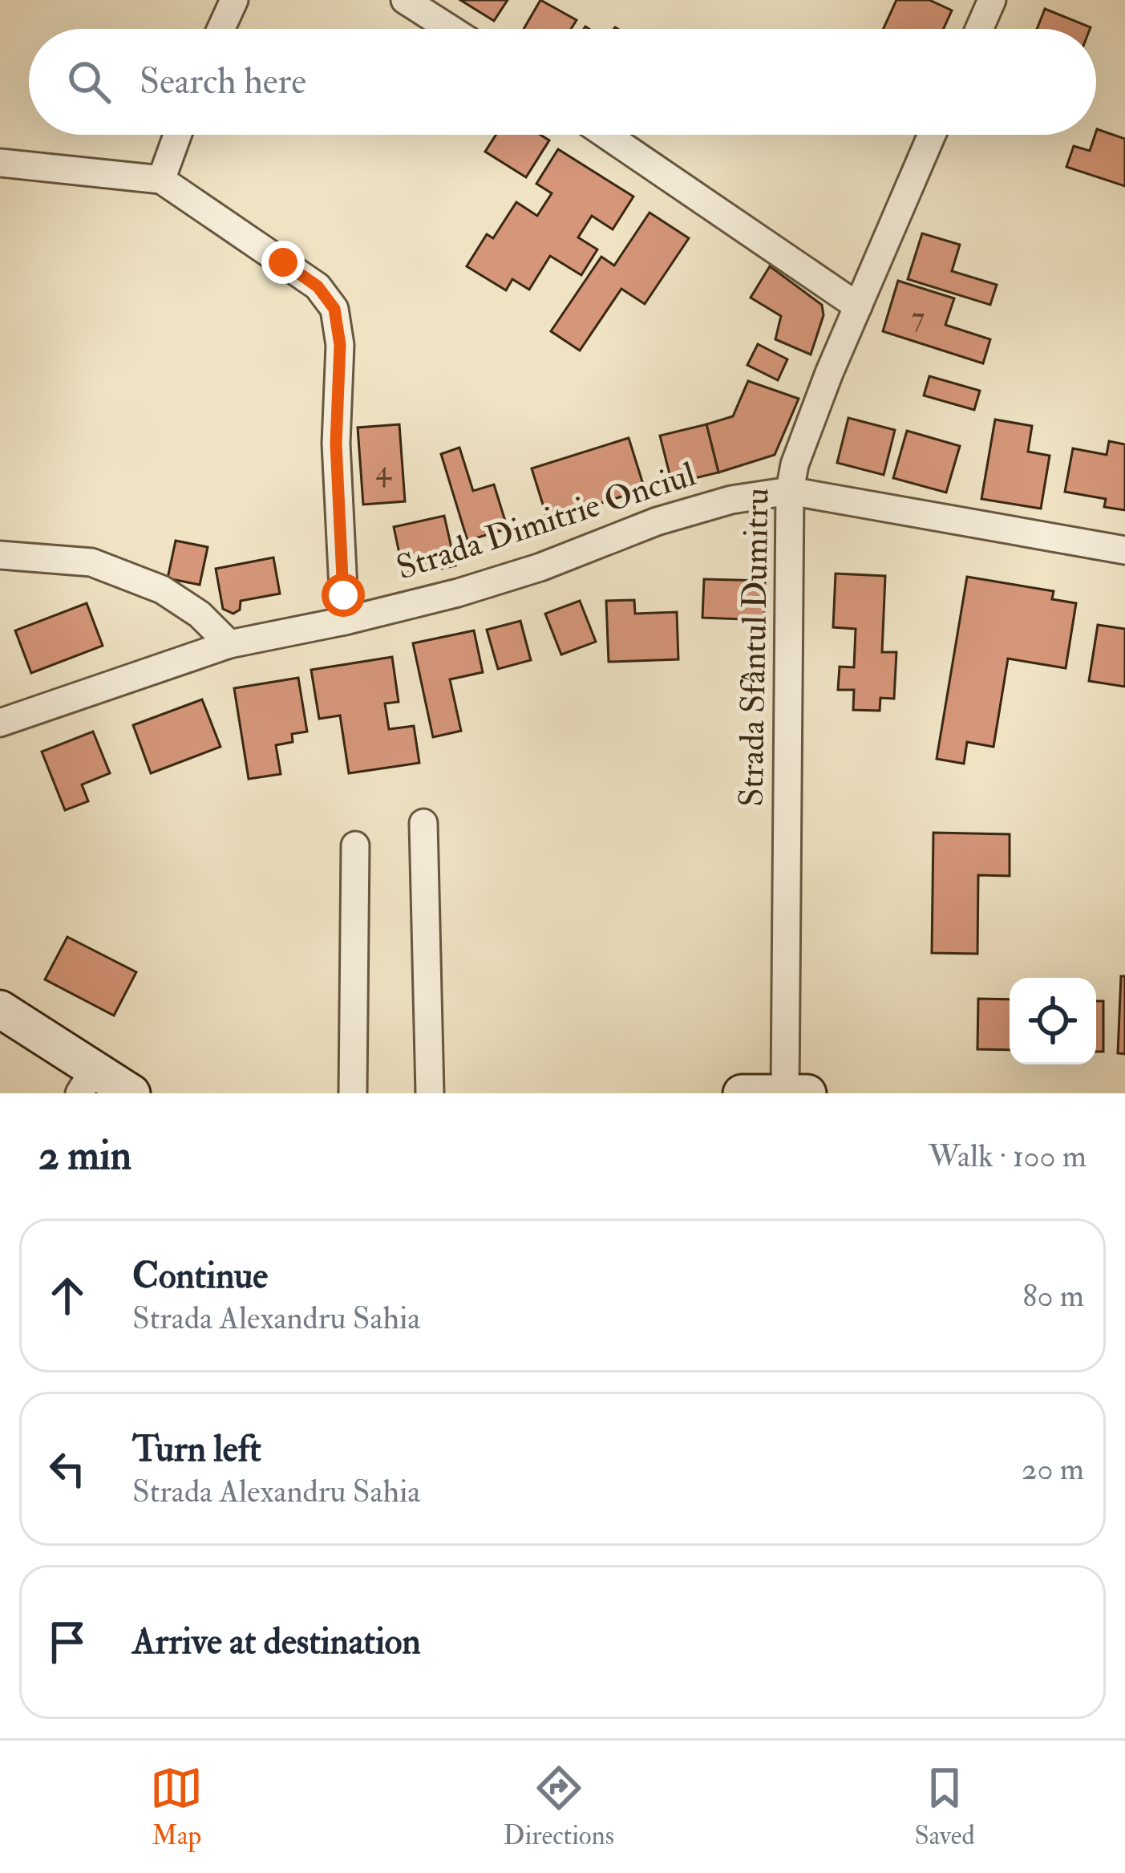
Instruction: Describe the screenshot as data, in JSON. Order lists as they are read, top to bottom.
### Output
{
  "streets": {
    "street": ["Strada Dimitrie Onciul", "Strada Sfântul Dumitru"]
  },
  "crossings": [
    ["Strada Dimitrie Onciul", "Strada Sfântul Dumitru"]
  ],
  "house_numbers": ["7", "4"],
  "page": {
    "search": "Search here",
    "heading": ["2 min", "Walk · 100 m"],
    "list": [
      ["Continue", "Strada Alexandru Sahia", "80 m"],
      ["Turn left", "Strada Alexandru Sahia", "20 m"],
      "Arrive at destination"
    ],
    "nav": ["Map", "Directions", "Saved"]
  }
}
